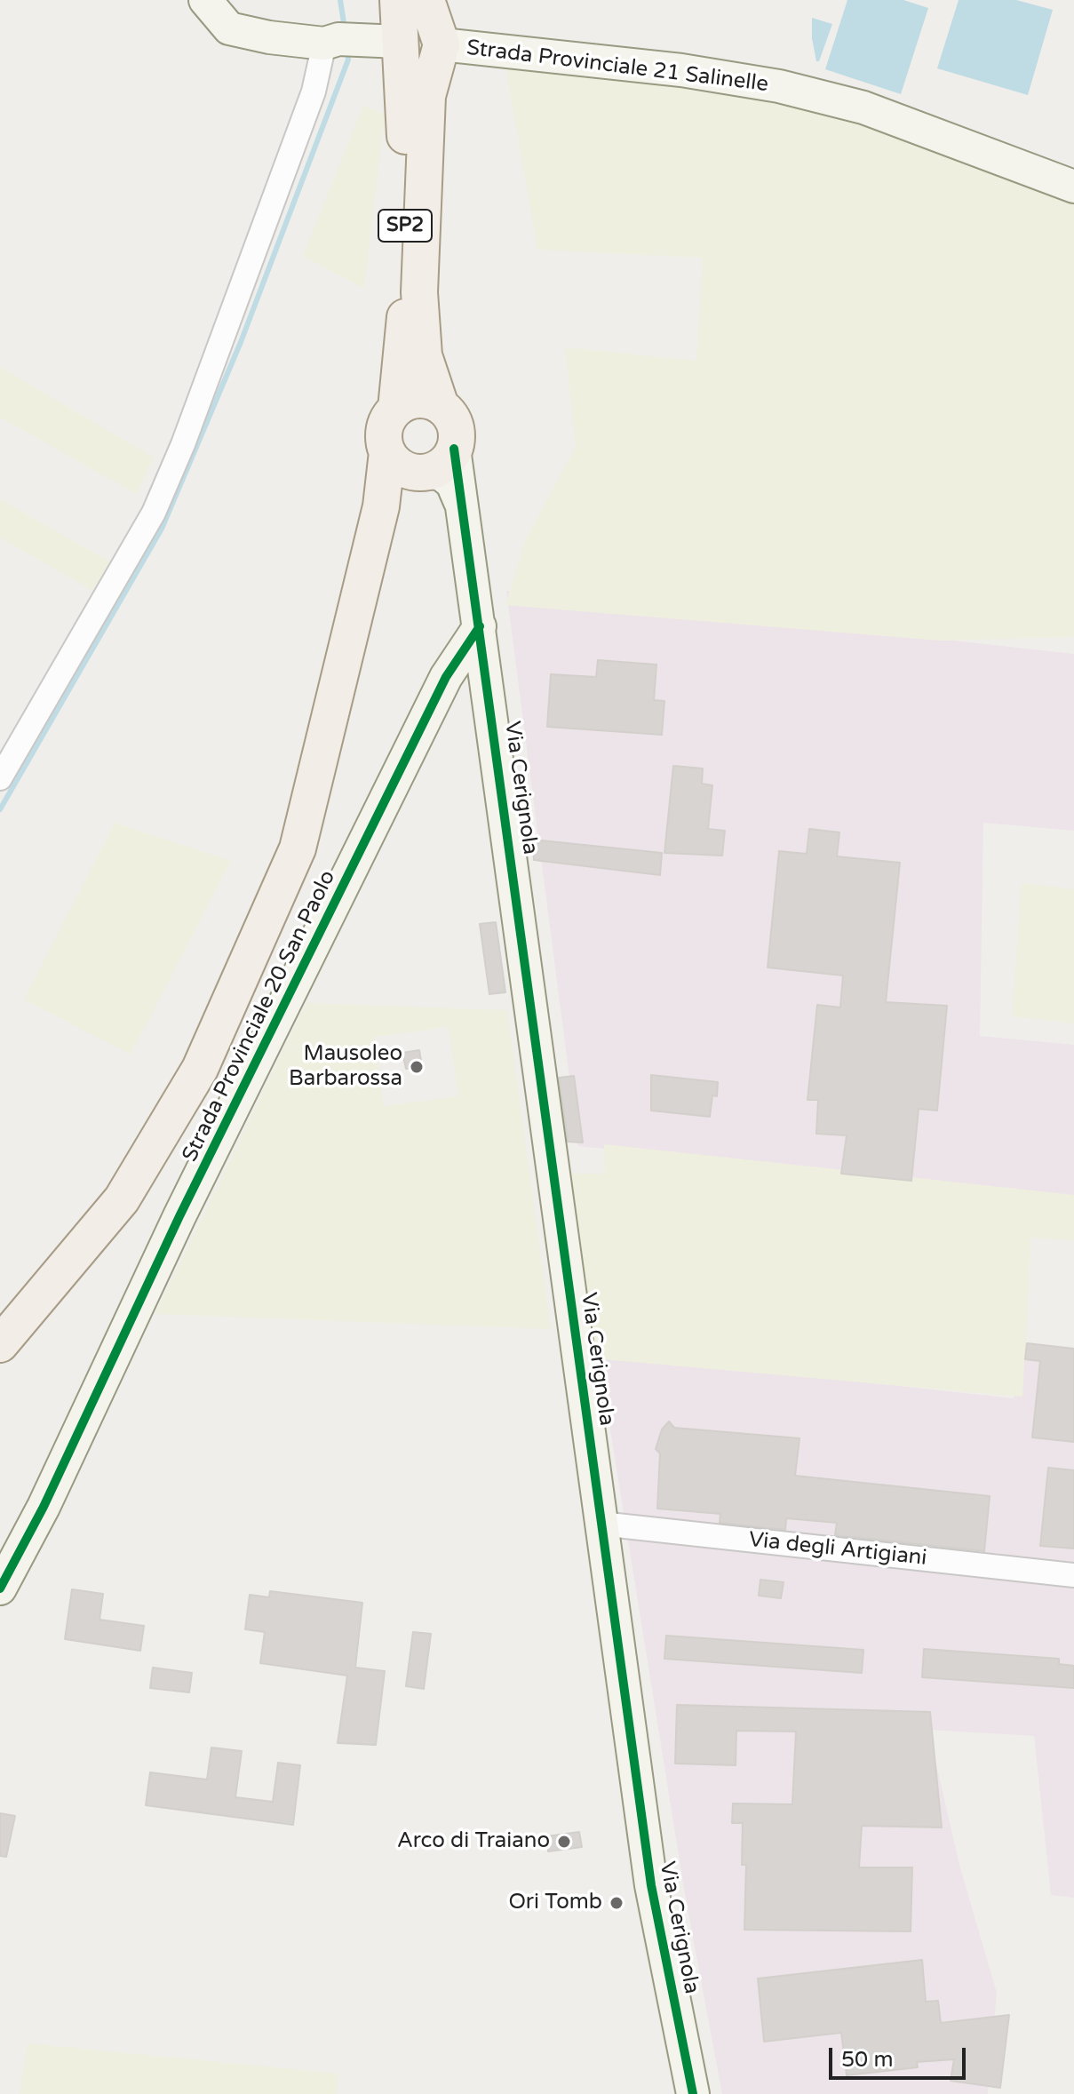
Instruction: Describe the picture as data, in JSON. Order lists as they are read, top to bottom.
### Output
{
  "streets": {
    "main road": ["SP2"],
    "street": [
      "Strada Provinciale 21 Salinelle",
      "Via Cerignola",
      "Strada Provinciale 20 San Paolo",
      "Via degli Artigiani"
    ]
  },
  "crossings": [
    ["Strada Provinciale 21 Salinelle", "SP2"],
    ["Via Cerignola", "Strada Provinciale 20 San Paolo"],
    ["Via Cerignola", "Via degli Artigiani"]
  ],
  "places": ["Mausoleo Barbarossa", "Arco di Traiano", "Ori Tomb"],
  "scale_bar": "50 m"
}
